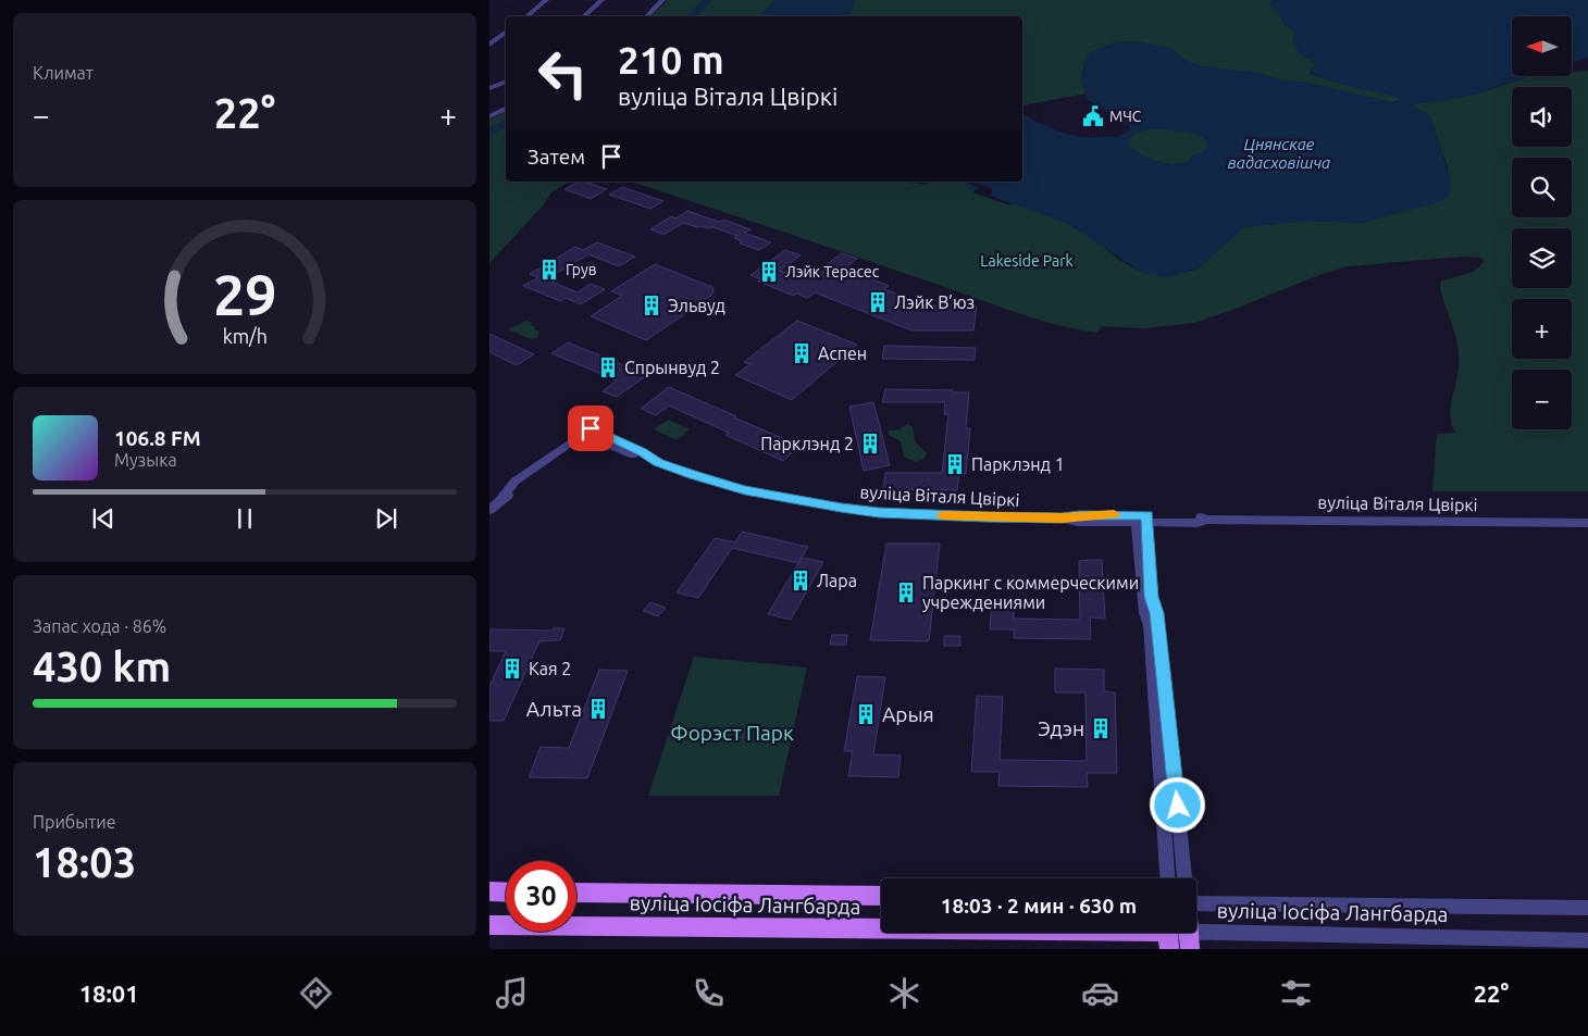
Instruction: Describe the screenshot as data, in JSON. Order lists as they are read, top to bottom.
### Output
{
  "streets": {
    "main road": ["вуліца Іосіфа Лангбарда"],
    "street": ["вуліца Віталя Цвіркі"]
  },
  "water": ["Цнянскае вадасховішча"],
  "parks": ["Lakeside Park", "Форэст Парк"],
  "places": {
    "public building": ["МЧС"],
    "building": [
      "Грув",
      "Лэйк Терасес",
      "Лэйк В’юз",
      "Эльвуд",
      "Аспен",
      "Спрынвуд 2",
      "Парклэнд 2",
      "Парклэнд 1",
      "Лара",
      "Паркинг с коммерческими учреждениями",
      "Кая 2",
      "Альта",
      "Арыя",
      "Эдэн"
    ]
  },
  "north": "left",
  "page": {
    "tile": [
      "Климат",
      ["Запас хода · 86%", "430 km"],
      ["Прибытие", "18:03"]
    ],
    "map_buttons": ["+", "−"],
    "turn": ["210 m", "вуліца Віталя Цвіркі"],
    "heat": ["−", "22°", "+"],
    "then": "Затем",
    "song": ["106.8 FM", "Музыка"],
    "limit": "30",
    "trip": "18:03 · 2 мин · 630 m",
    "tabs": ["18:01", "22°"],
    "gauge": ["29", "km/h"]
  }
}
